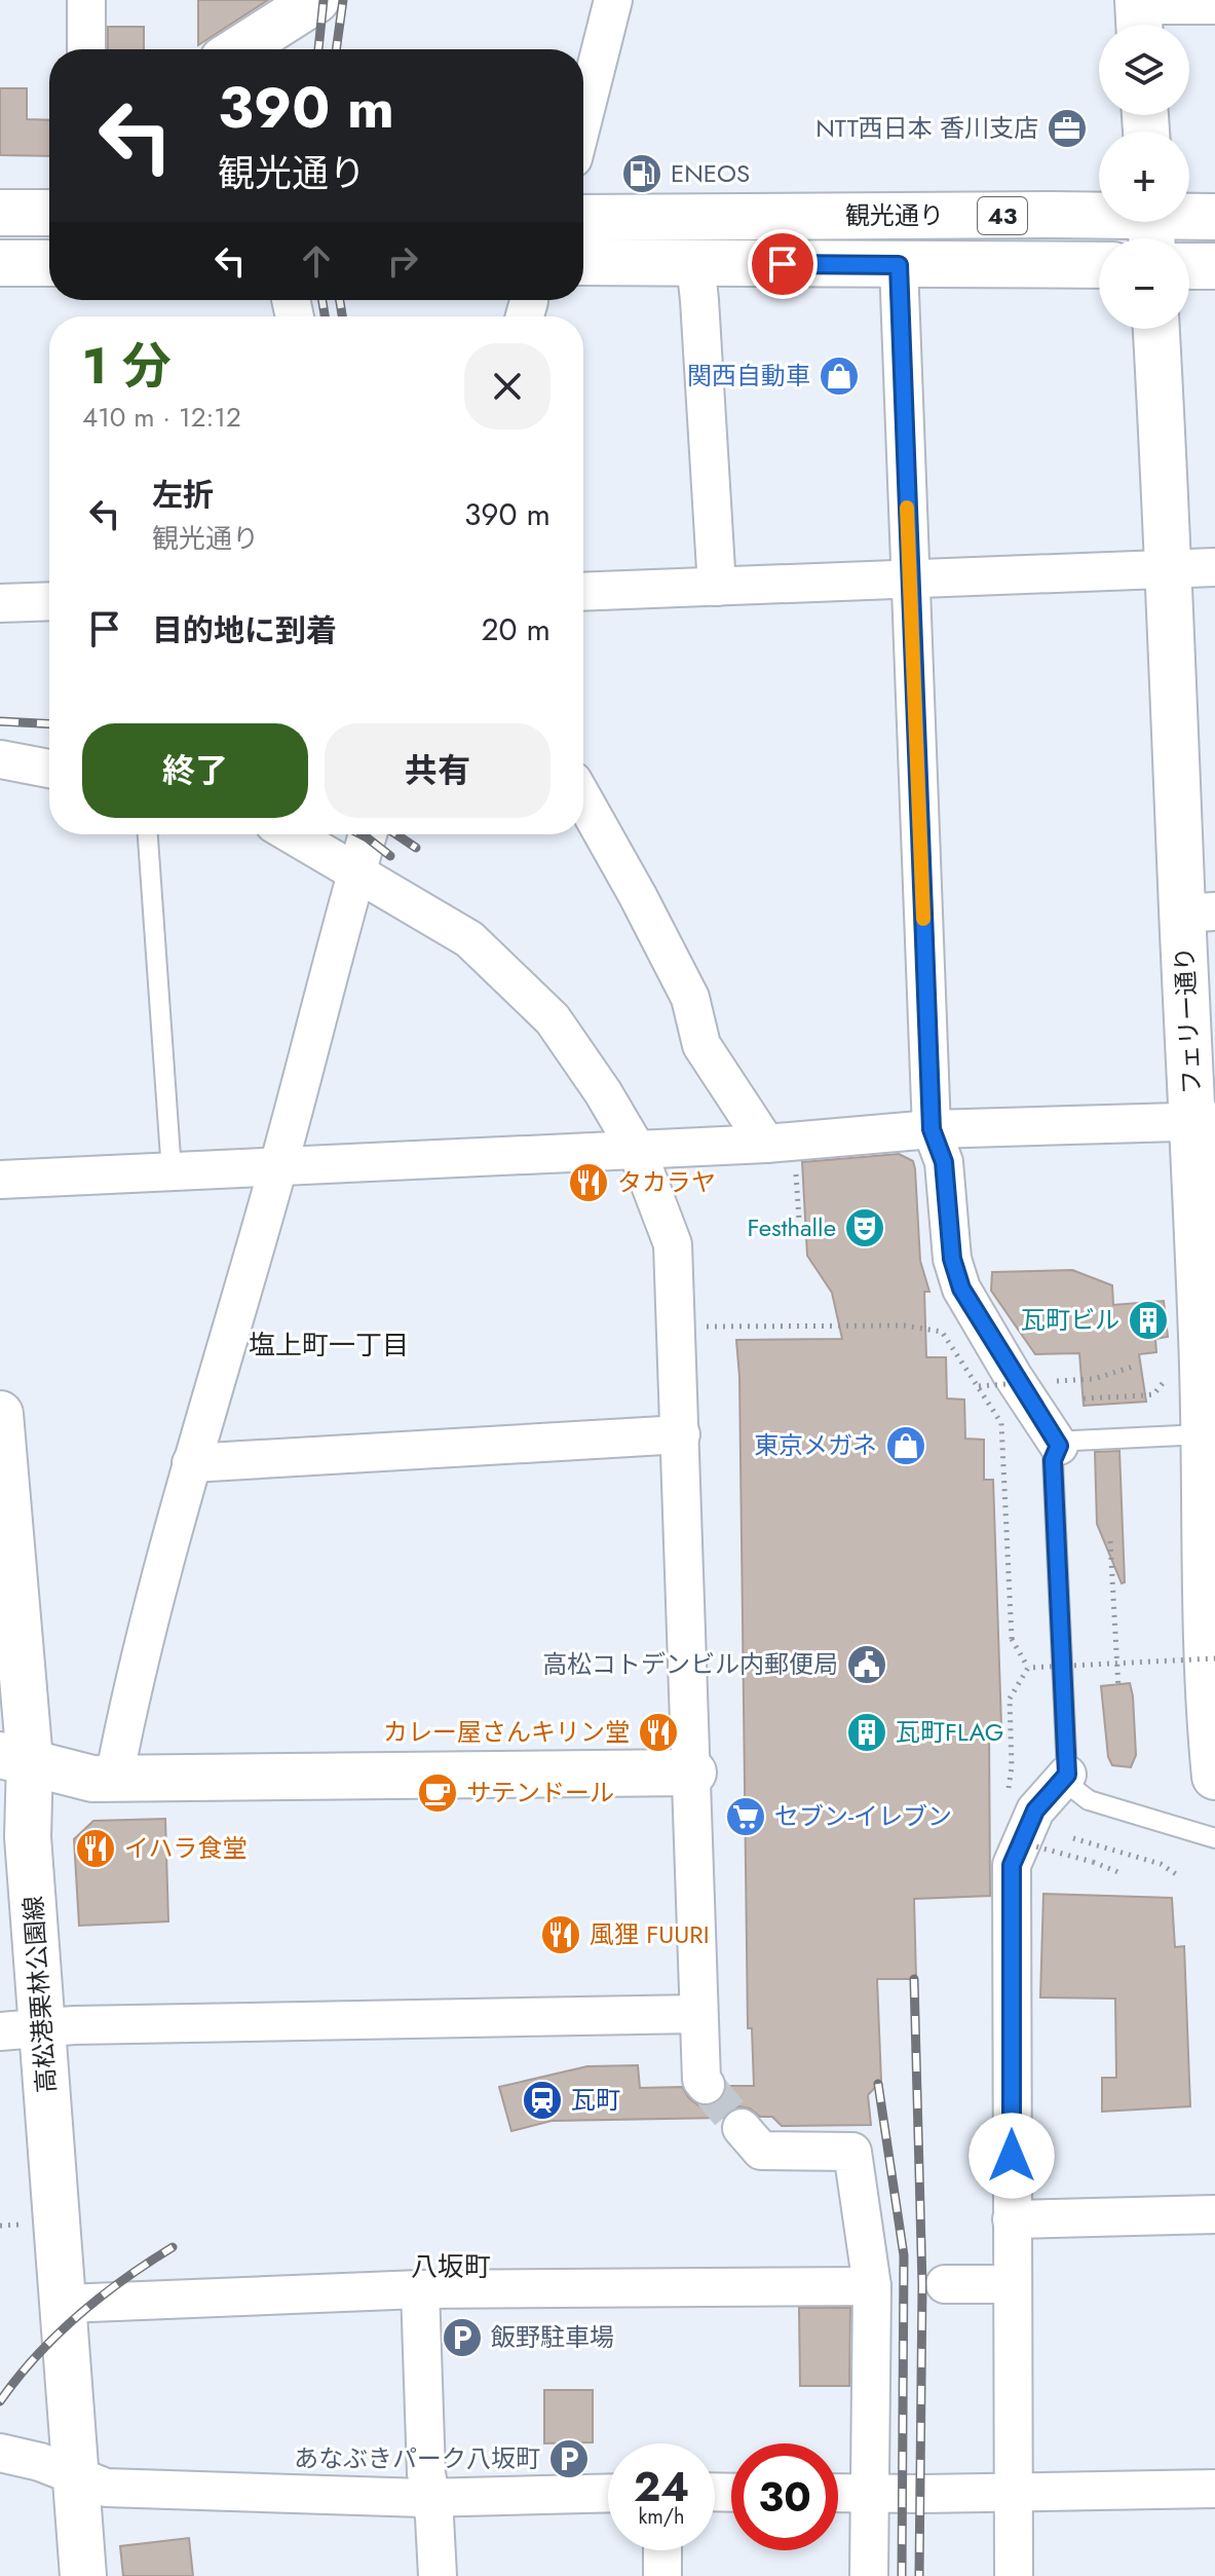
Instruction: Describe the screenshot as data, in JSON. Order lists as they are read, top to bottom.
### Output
{
  "streets": {
    "main road": [
      "観光通り",
      "43",
      "フェリー通り",
      "高松港栗林公園線"
    ]
  },
  "districts": ["塩上町一丁目", "八坂町"],
  "places": {
    "office": ["NTT西日本 香川支店"],
    "fuel station": ["ENEOS"],
    "shop": ["関西自動車", "東京メガネ"],
    "restaurant": [
      "タカラヤ",
      "カレー屋さんキリン堂",
      "イハラ食堂",
      "風狸 FUURI"
    ],
    "theatre": ["Festhalle"],
    "building": ["瓦町ビル", "瓦町FLAG"],
    "public building": ["高松コトデンビル内郵便局"],
    "cafe": ["サテンドール"],
    "supermarket": ["セブン-イレブン"],
    "station": ["瓦町"],
    "parking": ["飯野駐車場", "あなぶきパーク八坂町"]
  },
  "page": {
    "map_buttons": ["+", "−"],
    "turn": ["390 m", "観光通り"],
    "heading": ["1 分", "410 m · 12:12"],
    "list": [
      {
        "name": "左折",
        "note": "観光通り",
        "value": "390 m"
      },
      {
        "name": "目的地に到着",
        "value": "20 m"
      }
    ],
    "buttons": ["終了", "共有"],
    "speed": "24 km/h",
    "limit": "30"
  }
}
